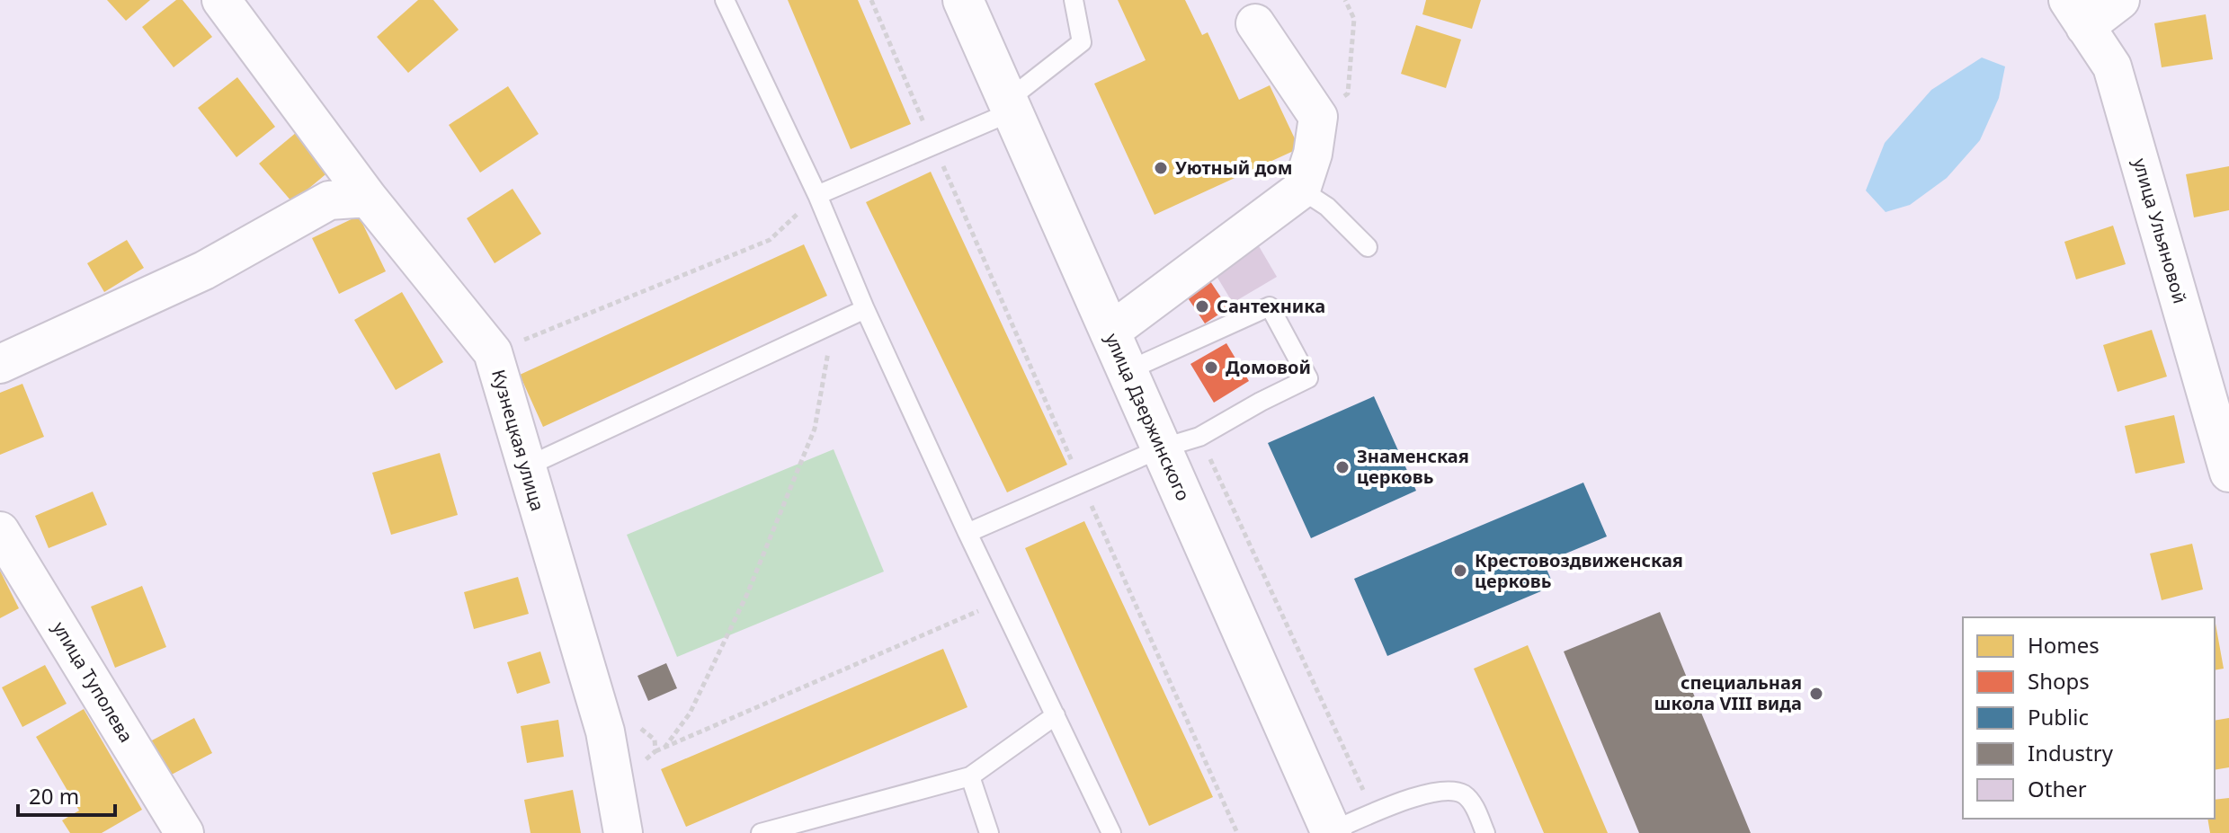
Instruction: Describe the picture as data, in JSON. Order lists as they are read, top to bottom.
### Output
{
  "streets": {
    "main road": ["улица Дзержинского"],
    "street": ["улица Ульяновой", "Кузнецкая улица", "улица Туполева"]
  },
  "places": [
    "Уютный дом",
    "Сантехника",
    "Домовой",
    "Знаменская церковь",
    "Крестовоздвиженская церковь",
    "специальная школа VIII вида"
  ],
  "legend": [
    "Homes",
    "Shops",
    "Public",
    "Industry",
    "Other"
  ],
  "scale_bar": "20 m"
}
